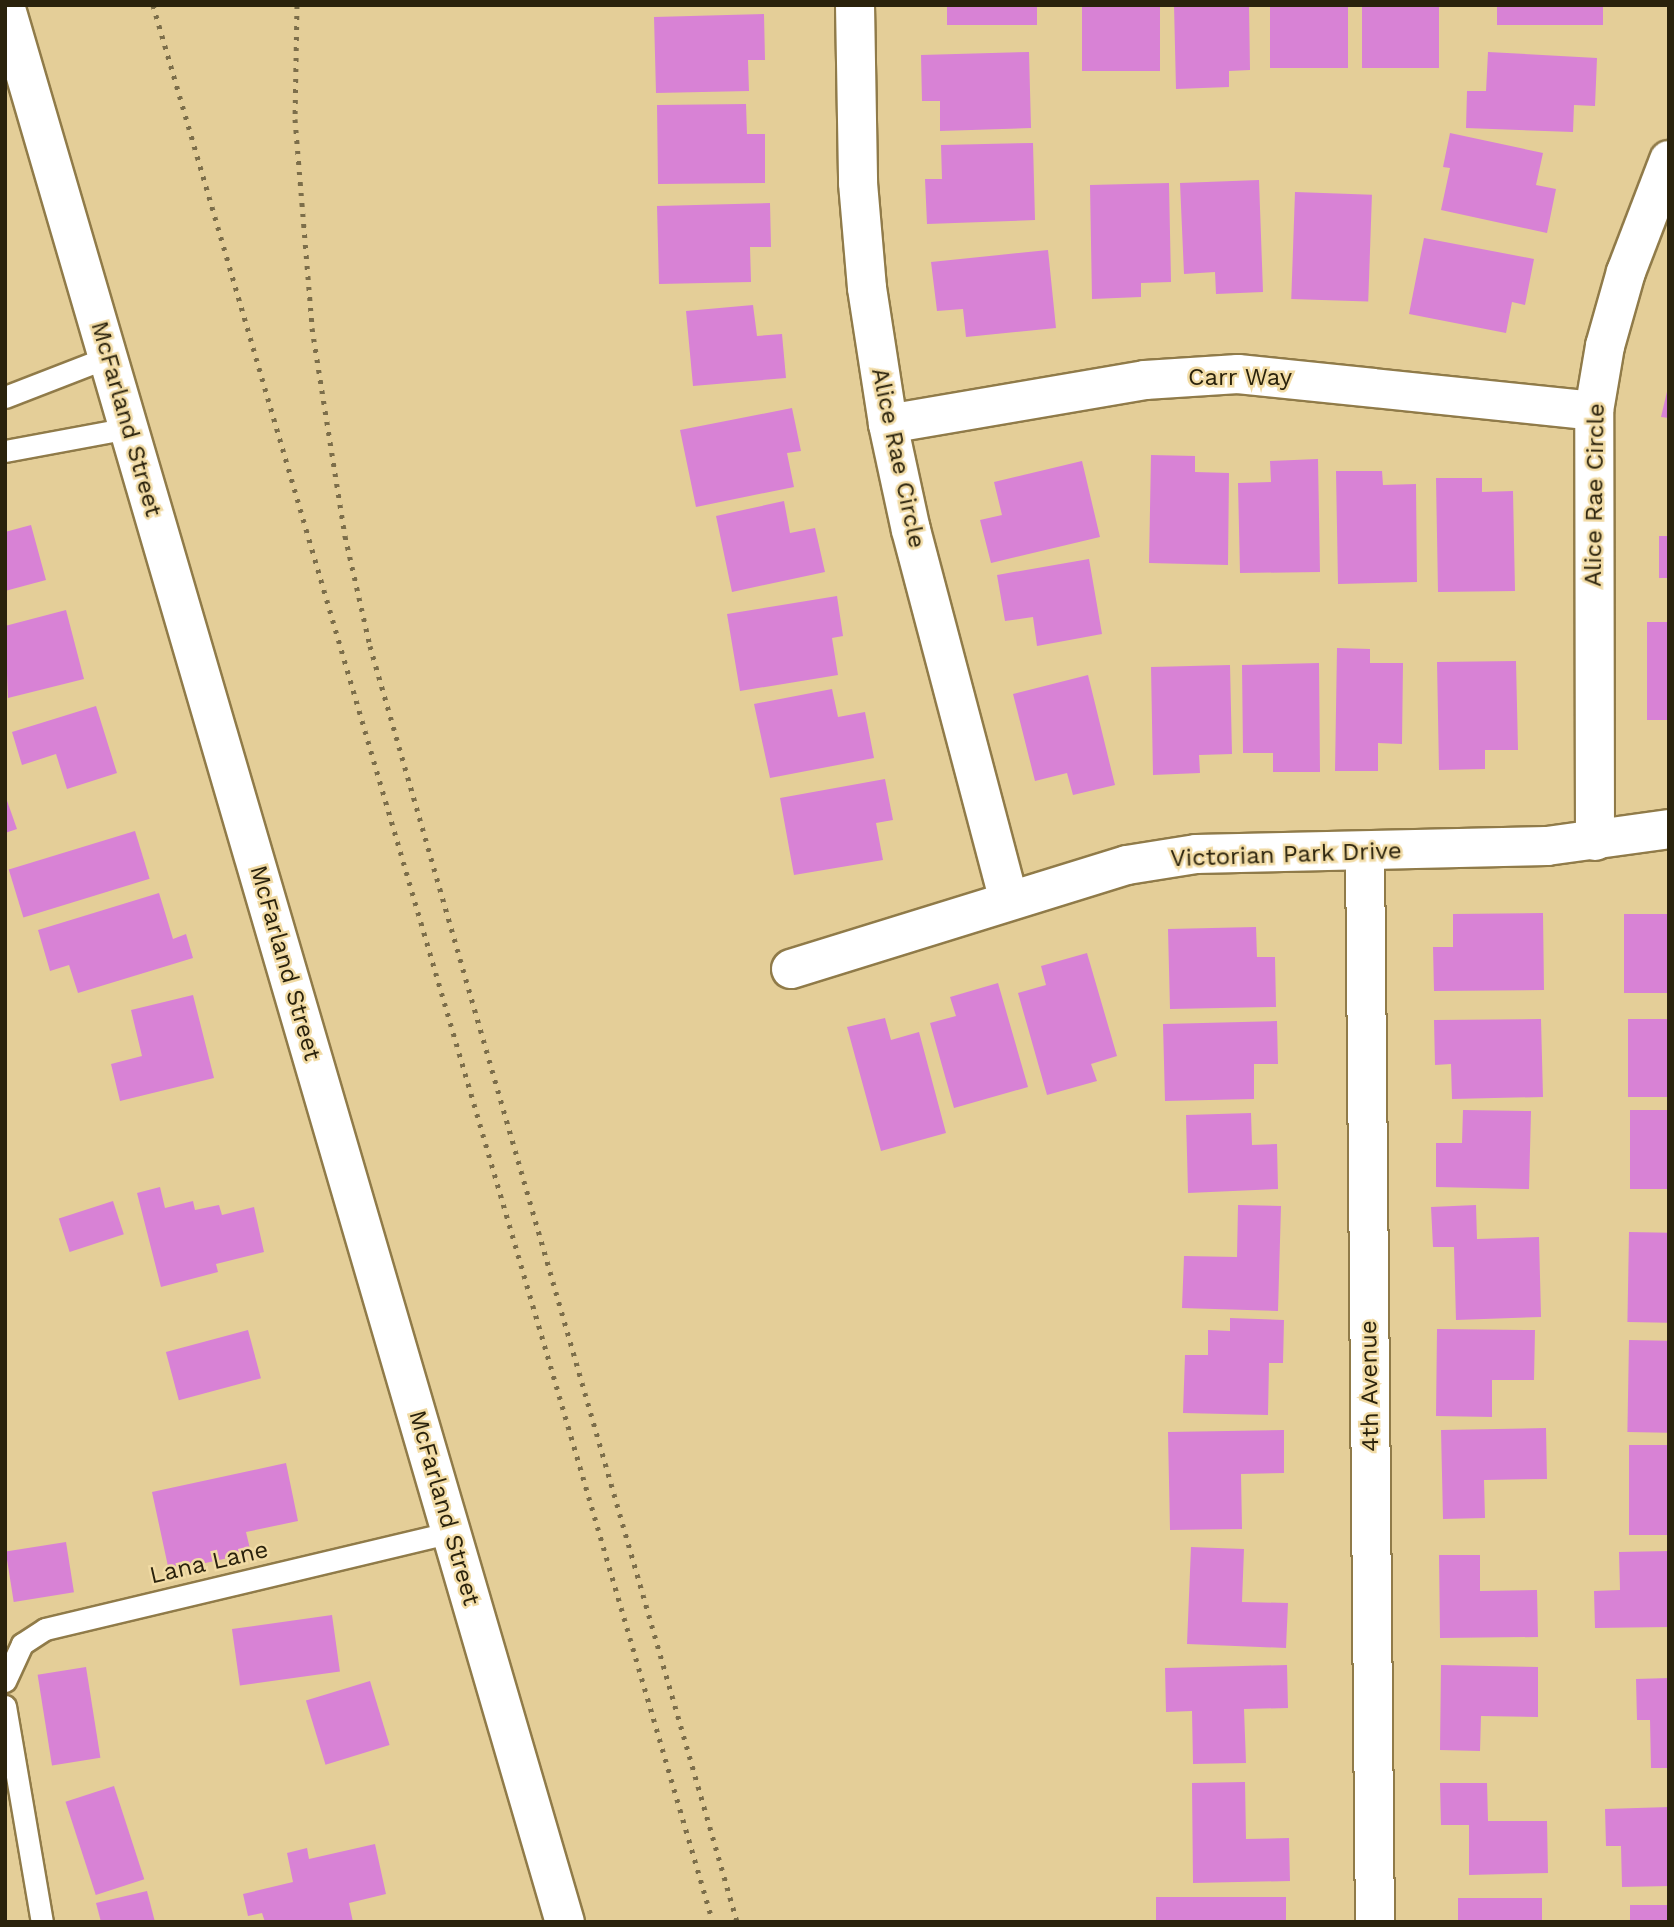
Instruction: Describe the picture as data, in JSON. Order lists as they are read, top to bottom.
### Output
{
  "streets": {
    "street": [
      "Carr Way",
      "McFarland Street",
      "Alice Rae Circle",
      "Victorian Park Drive",
      "4th Avenue"
    ],
    "lane": ["Lana Lane"]
  },
  "crossings": [
    ["Carr Way", "Alice Rae Circle"],
    ["McFarland Street", "Lana Lane"],
    ["Alice Rae Circle", "Victorian Park Drive"],
    ["Victorian Park Drive", "4th Avenue"]
  ]
}
